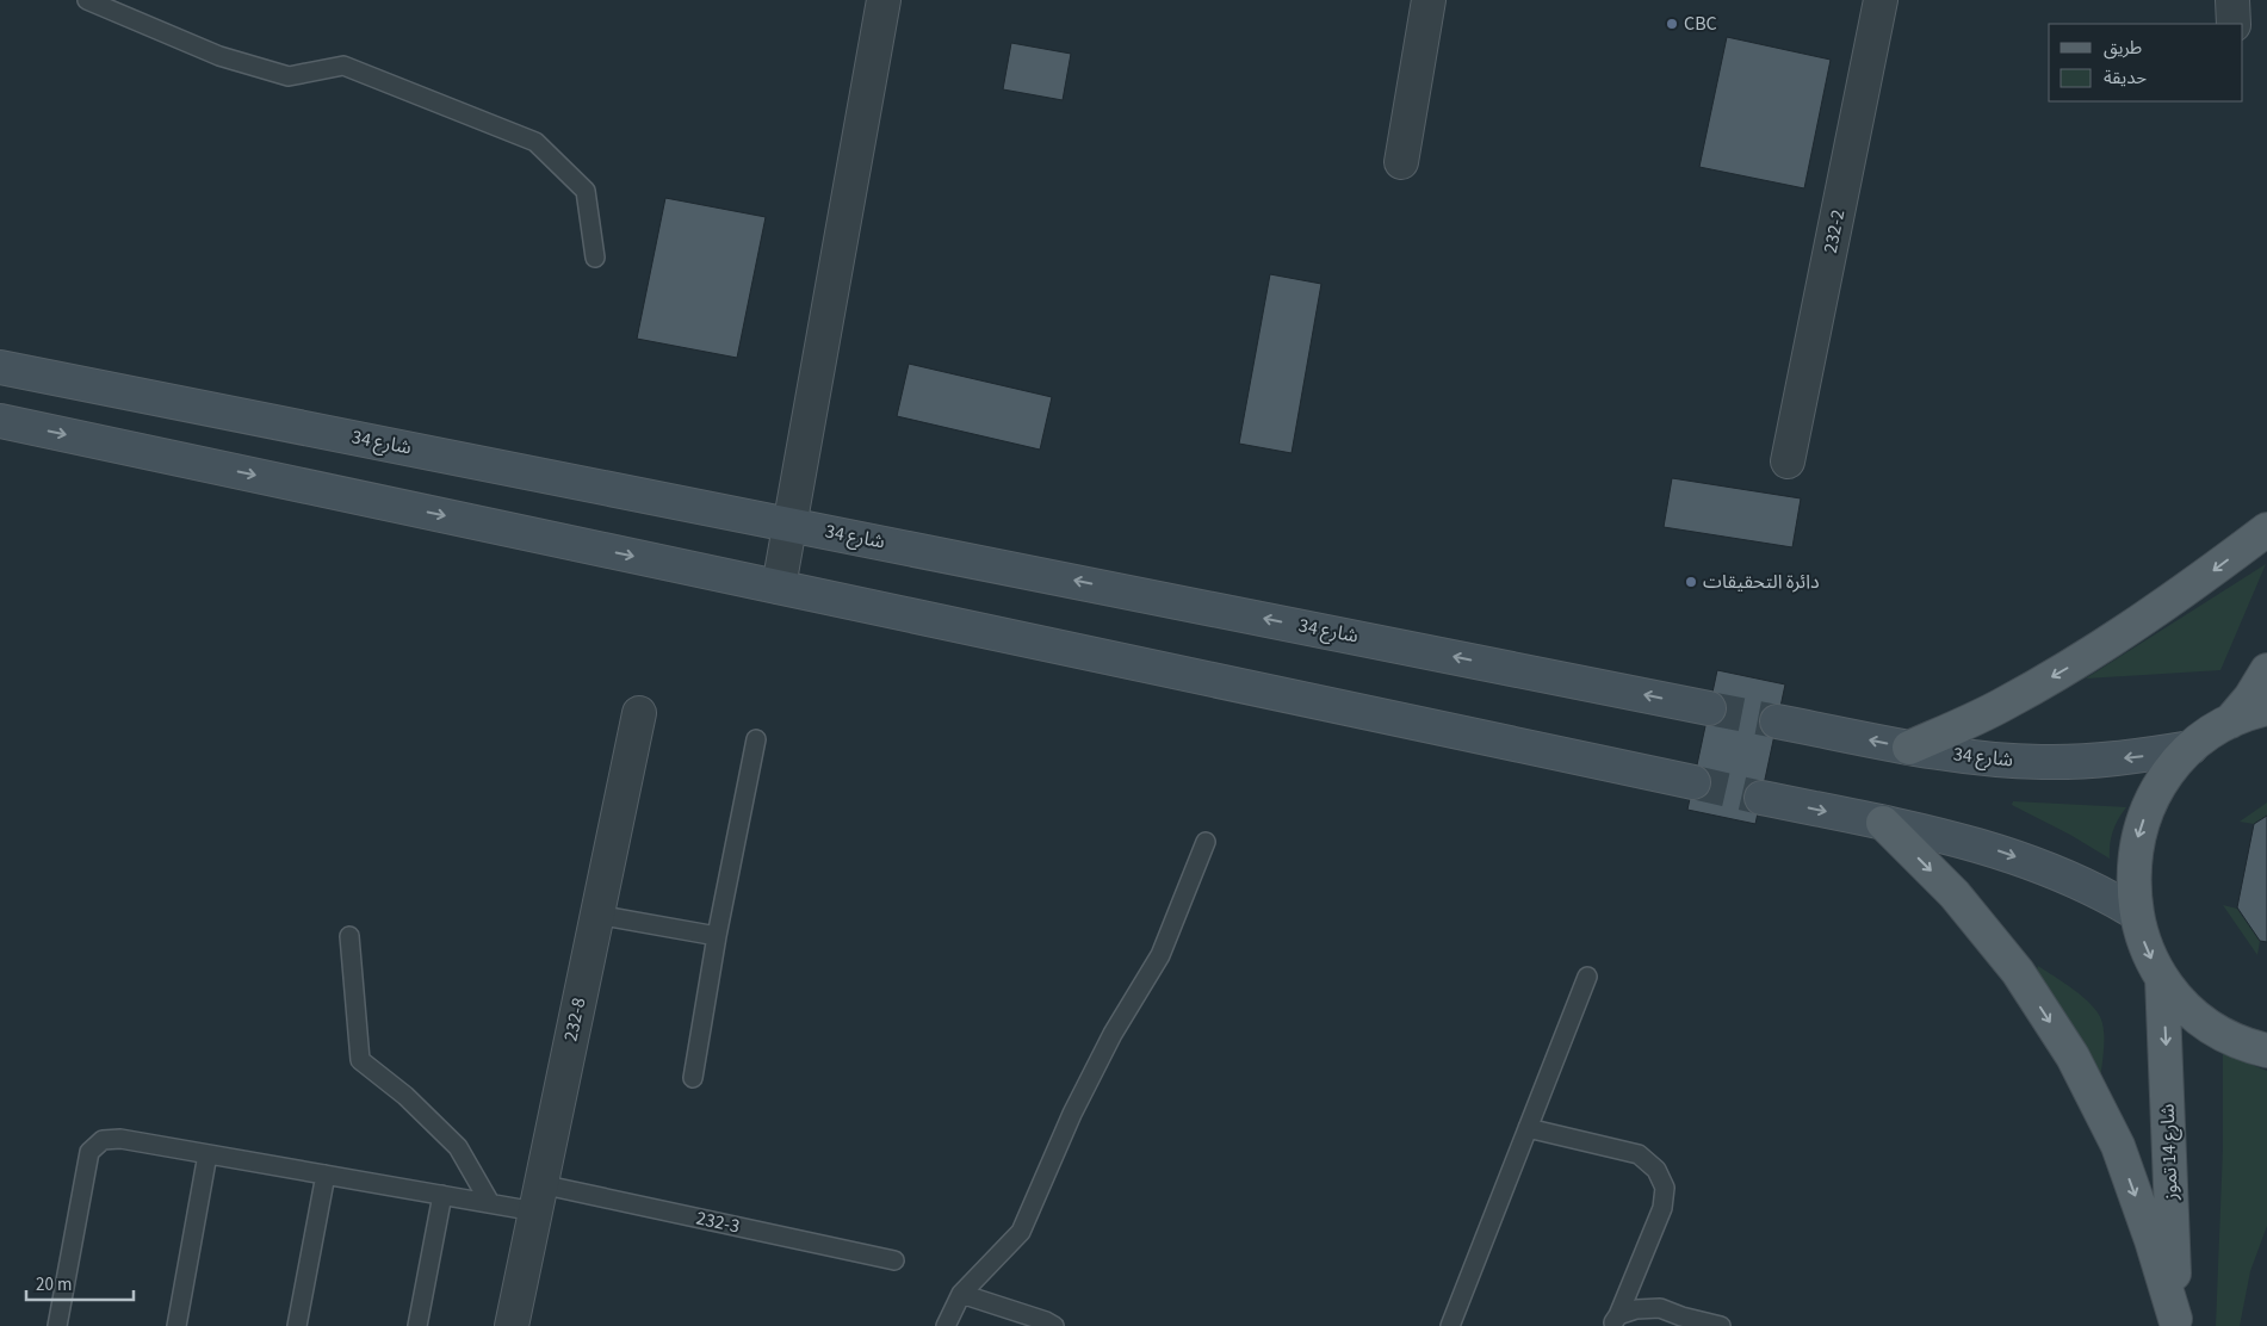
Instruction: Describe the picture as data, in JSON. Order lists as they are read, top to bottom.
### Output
{
  "streets": {
    "main road": ["شارع 34", "شارع 14 تموز"],
    "street": ["232-2", "232-8"],
    "lane": ["232-3"]
  },
  "crossings": [
    ["232-8", "232-3"]
  ],
  "one_way": ["شارع 14 تموز"],
  "places": ["CBC", "دائرة التحقيقات"],
  "legend": ["طريق", "حديقة"],
  "scale_bar": "20 m"
}
